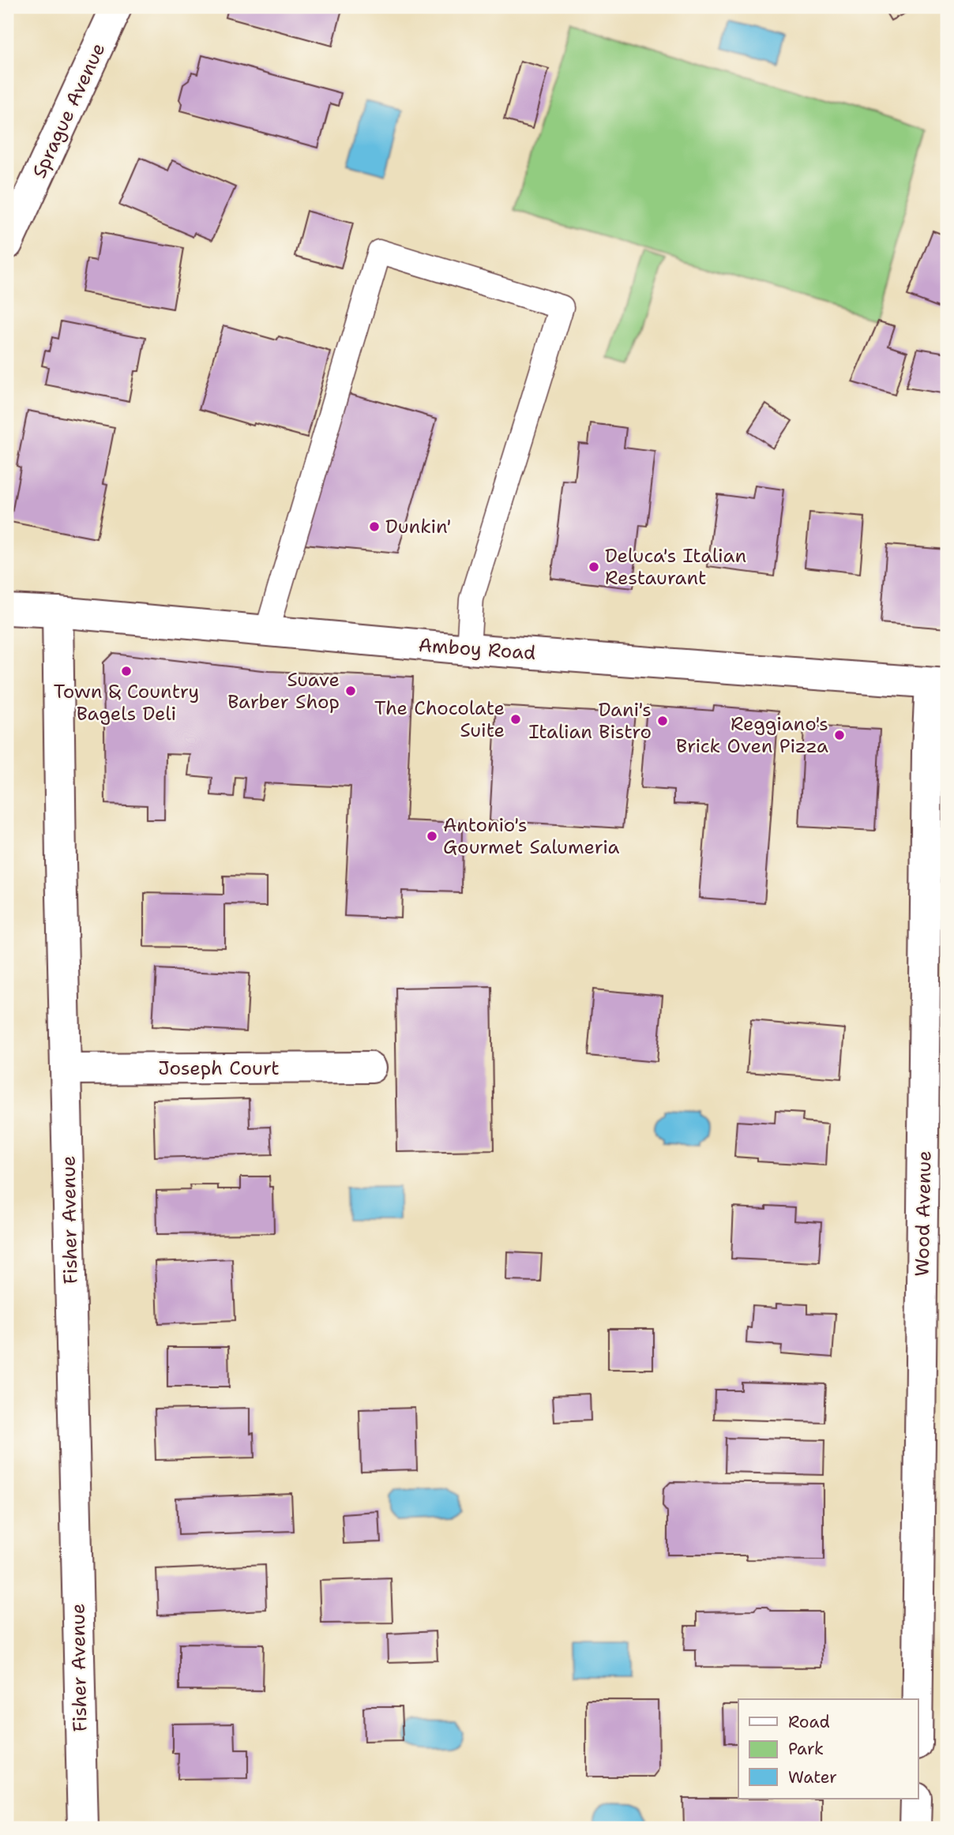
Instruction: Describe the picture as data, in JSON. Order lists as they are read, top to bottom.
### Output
{
  "streets": {
    "street": [
      "Sprague Avenue",
      "Amboy Road",
      "Joseph Court",
      "Wood Avenue",
      "Fisher Avenue"
    ]
  },
  "crossings": [
    ["Amboy Road", "Wood Avenue"],
    ["Amboy Road", "Fisher Avenue"],
    ["Joseph Court", "Fisher Avenue"]
  ],
  "places": [
    "Dunkin'",
    "Deluca's Italian Restaurant",
    "Town & Country Bagels Deli",
    "Suave Barber Shop",
    "The Chocolate Suite",
    "Dani's Italian Bistro",
    "Reggiano's Brick Oven Pizza",
    "Antonio's Gourmet Salumeria"
  ],
  "legend": ["Road", "Park", "Water"]
}
